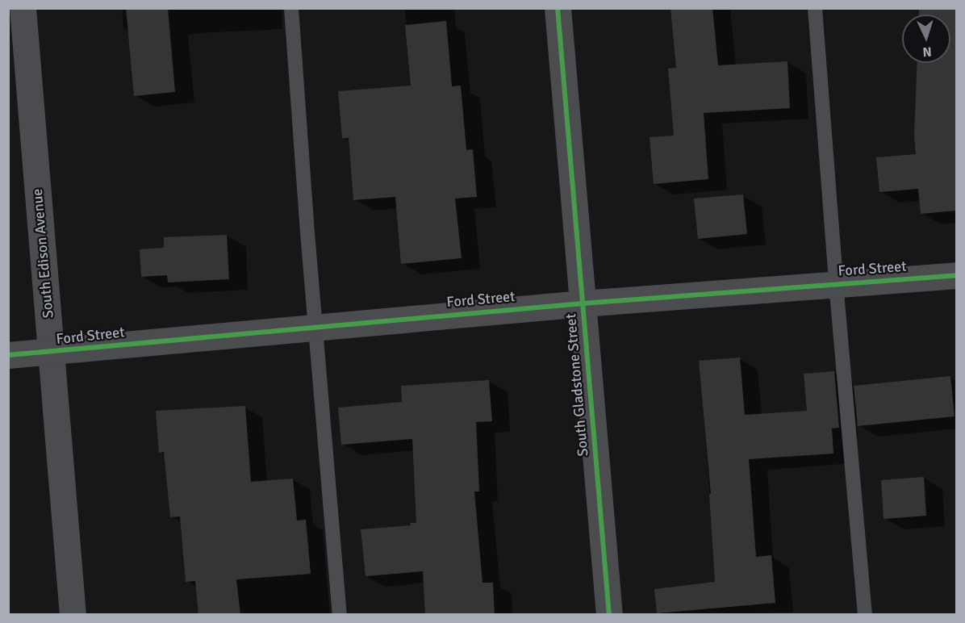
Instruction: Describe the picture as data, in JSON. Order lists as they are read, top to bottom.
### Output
{
  "streets": {
    "street": ["South Edison Avenue", "Ford Street", "South Gladstone Street"]
  },
  "crossings": [
    ["South Edison Avenue", "Ford Street"],
    ["Ford Street", "South Gladstone Street"]
  ],
  "north": "bottom"
}
